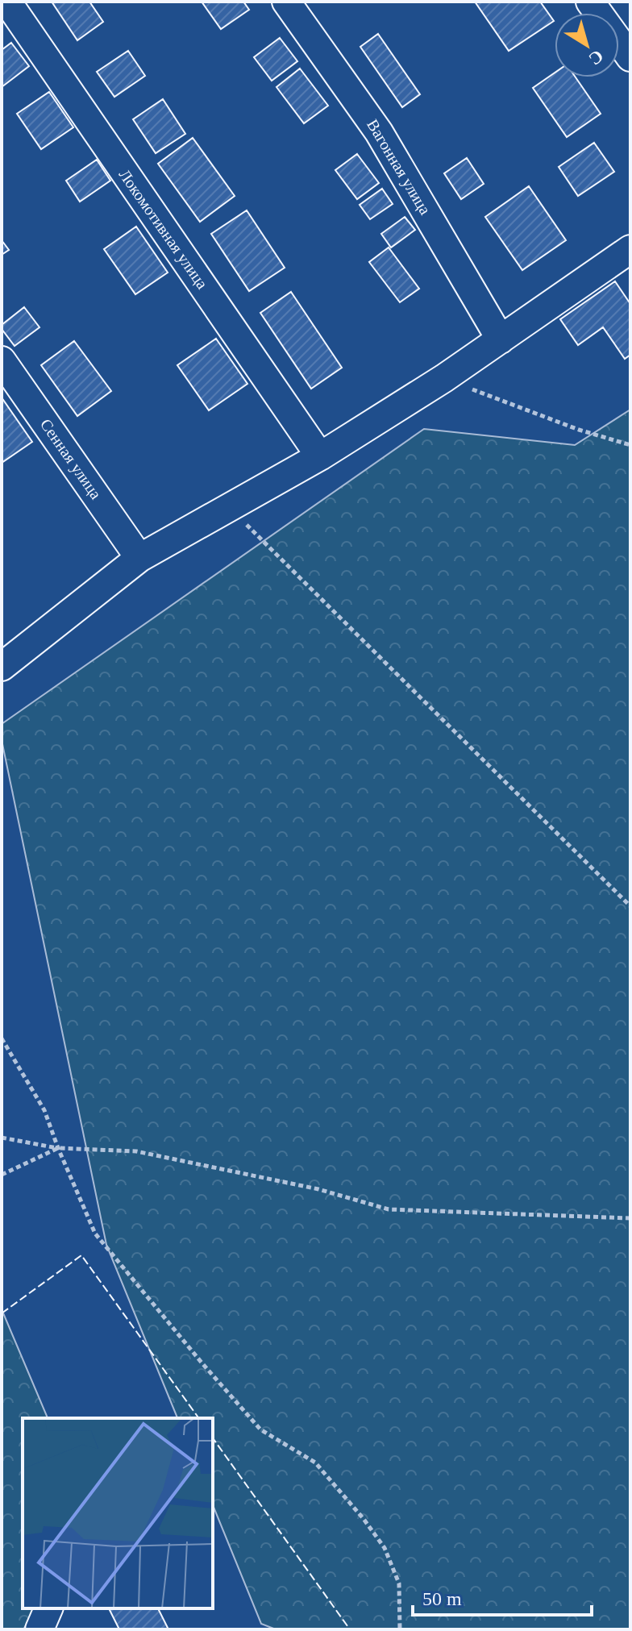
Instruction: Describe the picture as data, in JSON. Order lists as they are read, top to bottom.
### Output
{
  "streets": {
    "street": ["Вагонная улица", "Локомотивная улица", "Сенная улица"]
  },
  "scale_bar": "50 m",
  "north": "bottom right"
}
